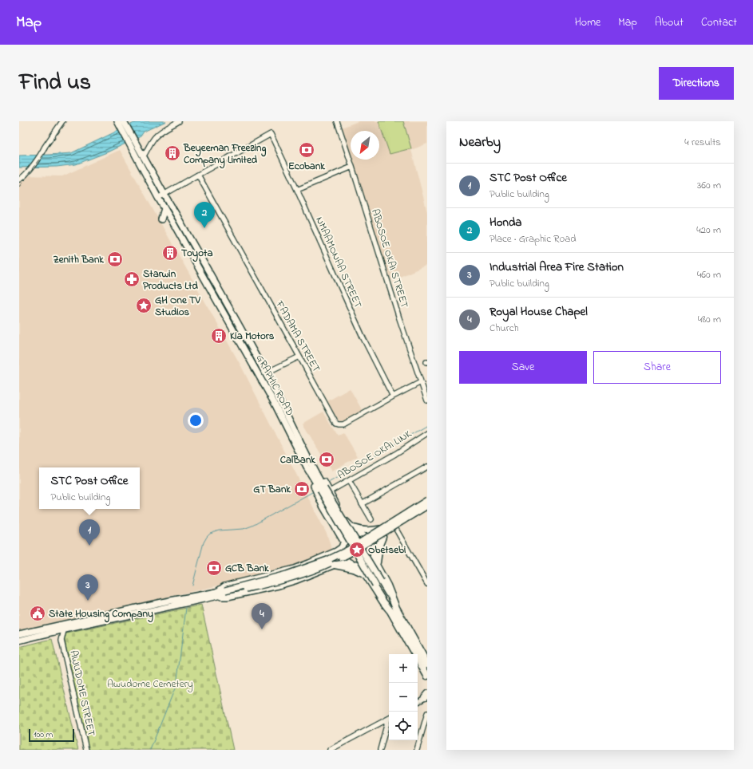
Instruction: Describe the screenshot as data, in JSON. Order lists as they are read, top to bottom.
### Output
{
  "streets": {
    "main road": ["GRAPHIC ROAD"],
    "street": [
      "ABOSOE OKAI STREET",
      "NMAAMONAA STREET",
      "FADAMA STREET",
      "ABOSOE OKAI LINK",
      "AWUDOME STREET"
    ]
  },
  "crossings": [
    ["ABOSOE OKAI STREET", "FADAMA STREET"],
    ["NMAAMONAA STREET", "FADAMA STREET"],
    ["GRAPHIC ROAD", "ABOSOE OKAI LINK"]
  ],
  "parks": ["Awudome Cemetery"],
  "places": {
    "bank": [
      "Ecobank",
      "Zenith Bank",
      "CalBank",
      "GT Bank",
      "GCB Bank"
    ],
    "building": ["Beyeeman Freezing Company Limited", "Toyota", "Kia Motors"],
    "pharmacy": ["Starwin Products Ltd"],
    "place": ["GH One TV Studios", "Obetsebi"],
    "public building": ["State Housing Company"]
  },
  "scale_bar": "100 m",
  "north": "bottom left",
  "page": {
    "header": "Map",
    "nav": [
      "Home",
      "Map",
      "About",
      "Contact"
    ],
    "title": "Find us",
    "buttons": [
      "Directions",
      ["Save", "Share"]
    ],
    "heading": ["Nearby", "4 results"],
    "list": [
      {
        "mark": "1",
        "name": "STC Post Office",
        "note": "Public building",
        "value": "360 m"
      },
      {
        "mark": "2",
        "name": "Honda",
        "note": "Place · Graphic Road",
        "value": "420 m"
      },
      {
        "mark": "3",
        "name": "Industrial Area Fire Station",
        "note": "Public building",
        "value": "460 m"
      },
      {
        "mark": "4",
        "name": "Royal House Chapel",
        "note": "Church",
        "value": "480 m"
      }
    ],
    "pins": [
      "2",
      "1",
      "3",
      "4"
    ],
    "popup": ["STC Post Office", "Public building"],
    "map_buttons": ["+", "−"],
    "scale": "100 m"
  }
}
